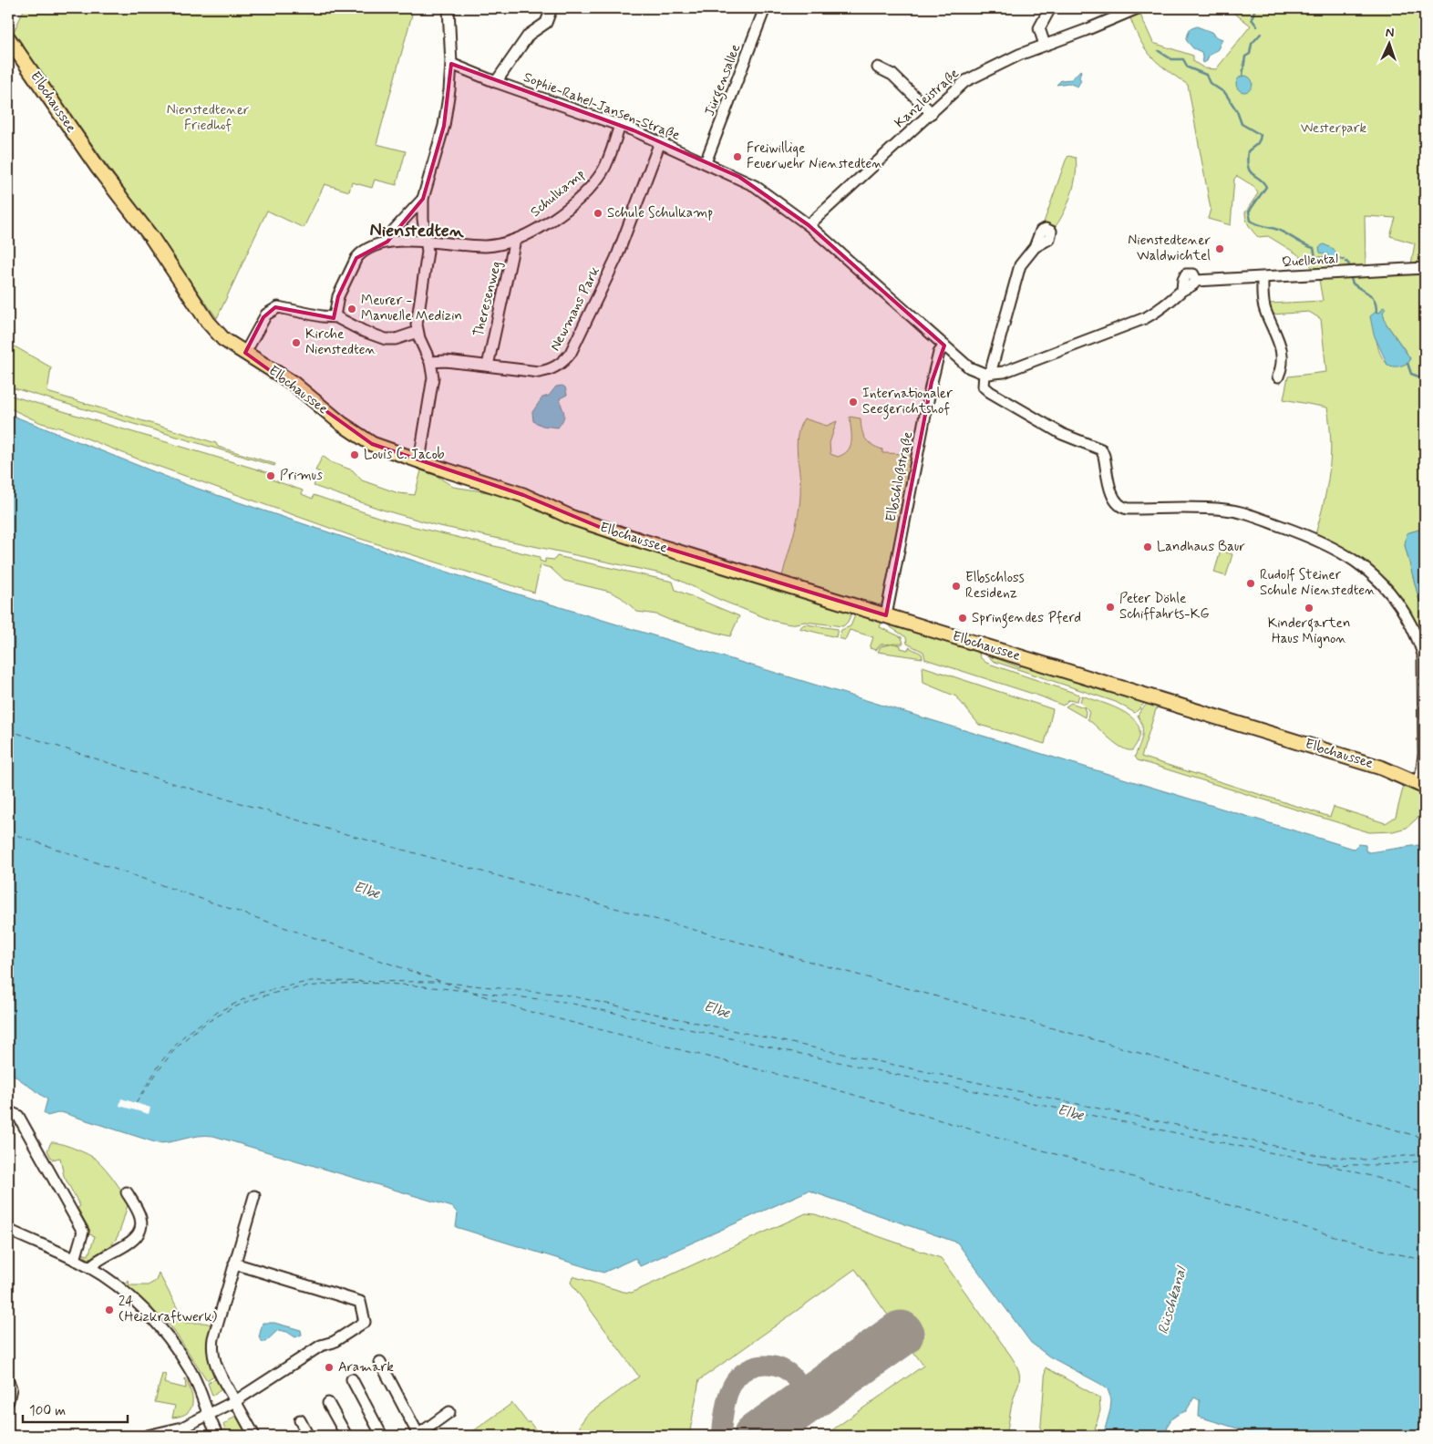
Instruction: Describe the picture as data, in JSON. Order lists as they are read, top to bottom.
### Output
{
  "streets": {
    "main road": ["Elbchaussee"],
    "street": [
      "Jürgensallee",
      "Kanzleistraße",
      "Sophie-Rahel-Jansen-Straße",
      "Schulkamp",
      "Quellental",
      "Theresenweg",
      "Newmans Park",
      "Elbschloßstraße"
    ]
  },
  "crossings": [
    ["Jürgensallee", "Sophie-Rahel-Jansen-Straße"],
    ["Kanzleistraße", "Sophie-Rahel-Jansen-Straße"],
    ["Elbchaussee", "Elbschloßstraße"],
    ["Sophie-Rahel-Jansen-Straße", "Schulkamp"],
    ["Sophie-Rahel-Jansen-Straße", "Quellental"],
    ["Sophie-Rahel-Jansen-Straße", "Newmans Park"],
    ["Sophie-Rahel-Jansen-Straße", "Elbschloßstraße"],
    ["Schulkamp", "Theresenweg"],
    ["Theresenweg", "Newmans Park"]
  ],
  "districts": ["Nienstedten"],
  "water": ["Elbe", "Rüschkanal"],
  "parks": ["Nienstedtener Friedhof", "Westerpark"],
  "places": [
    "Freiwillige Feuerwehr Nienstedten",
    "Schule Schulkamp",
    "Nienstedtener Waldwichtel",
    "Meurer - Manuelle Medizin",
    "Kirche Nienstedten",
    "Internationaler Seegerichtshof",
    "Louis C. Jacob",
    "Primus",
    "Landhaus Baur",
    "Rudolf Steiner Schule Nienstedten",
    "Elbschloss Residenz",
    "Peter Döhle Schiffahrts-KG",
    "Kindergarten Haus Mignon",
    "Springendes Pferd",
    "24 (Heizkraftwerk)",
    "Aramark"
  ],
  "scale_bar": "100 m",
  "north": "top"
}
